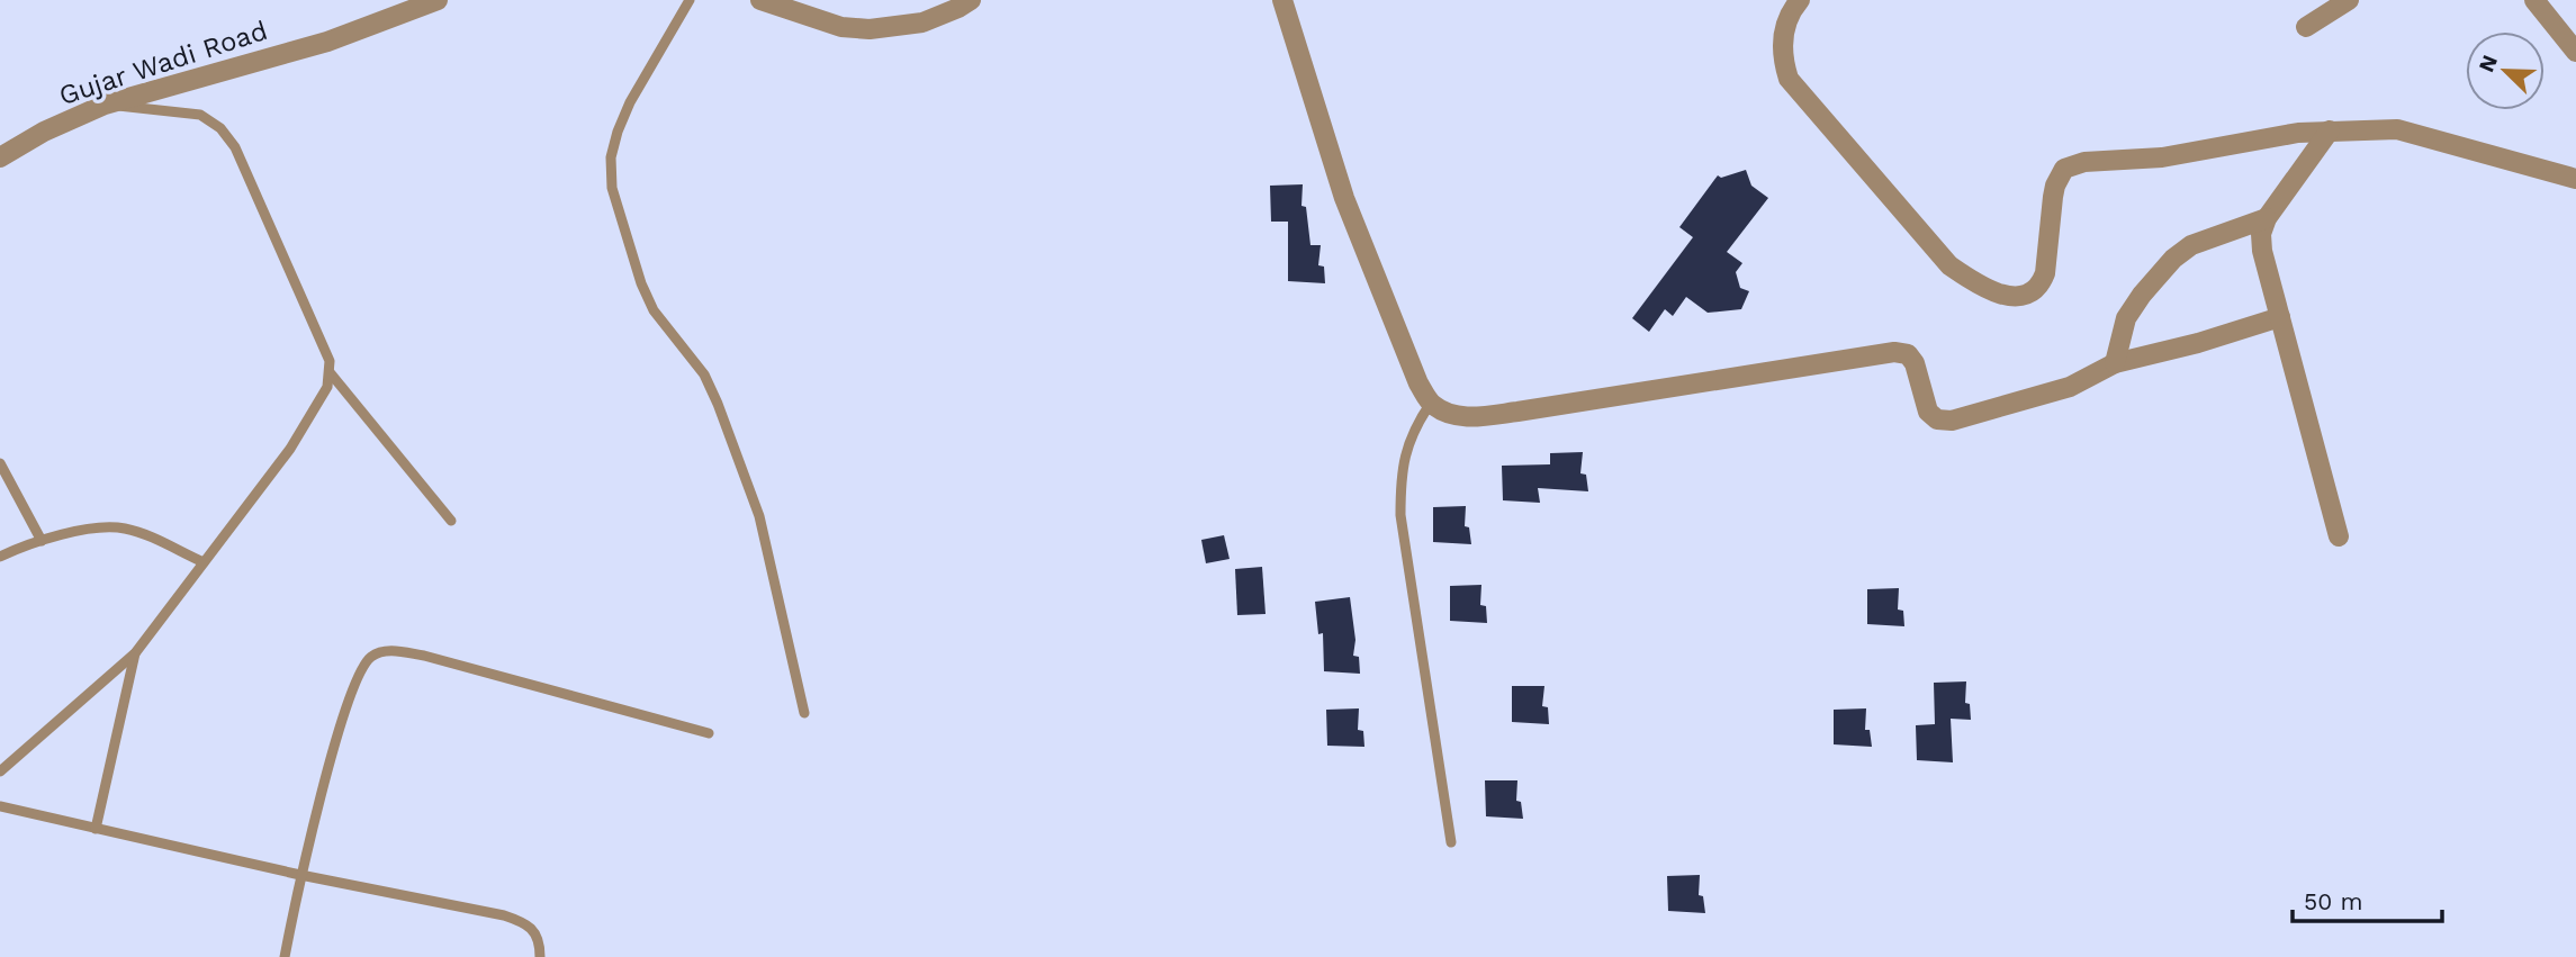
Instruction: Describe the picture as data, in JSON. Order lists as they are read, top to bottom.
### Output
{
  "streets": {
    "street": ["Gujar Wadi Road"]
  },
  "scale_bar": "50 m",
  "north": "top left"
}
